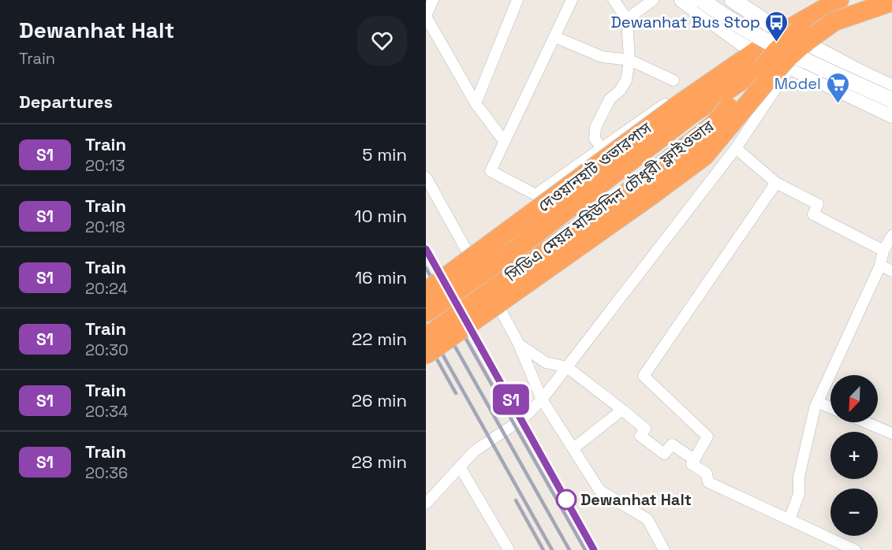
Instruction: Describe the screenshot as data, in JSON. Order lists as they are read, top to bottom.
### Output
{
  "streets": {
    "highway": ["দেওয়ানহাট ওভারপাস", "সিডিএ মেয়র মহিউদ্দিন চৌধুরী ফ্লাইওভার"]
  },
  "places": {
    "bus stop": ["Dewanhat Bus Stop"],
    "supermarket": ["Model"],
    "other": ["Dewanhat Halt"]
  },
  "north": "bottom left",
  "page": {
    "heading": [
      ["Dewanhat Halt", "Train"],
      "Departures"
    ],
    "on_map": "S1",
    "list": [
      {
        "mark": "S1",
        "name": "Train",
        "note": "20:13",
        "value": "5 min"
      },
      {
        "mark": "S1",
        "name": "Train",
        "note": "20:18",
        "value": "10 min"
      },
      {
        "mark": "S1",
        "name": "Train",
        "note": "20:24",
        "value": "16 min"
      },
      {
        "mark": "S1",
        "name": "Train",
        "note": "20:30",
        "value": "22 min"
      },
      {
        "mark": "S1",
        "name": "Train",
        "note": "20:34",
        "value": "26 min"
      },
      {
        "mark": "S1",
        "name": "Train",
        "note": "20:36",
        "value": "28 min"
      }
    ],
    "map_buttons": ["+", "−"]
  }
}
